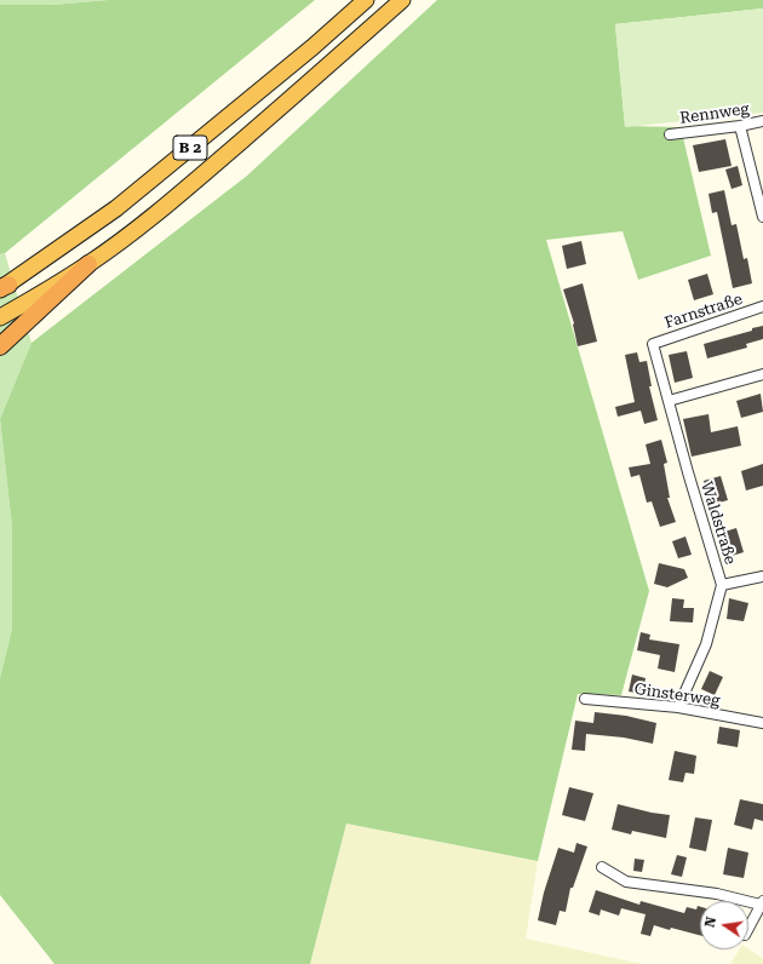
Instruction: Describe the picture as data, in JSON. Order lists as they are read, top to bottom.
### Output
{
  "streets": {
    "highway": ["B 2"],
    "street": [
      "Rennweg",
      "Farnstraße",
      "Waldstraße",
      "Ginsterweg"
    ]
  },
  "crossings": [
    ["Farnstraße", "Waldstraße"],
    ["Waldstraße", "Ginsterweg"]
  ],
  "north": "left"
}
